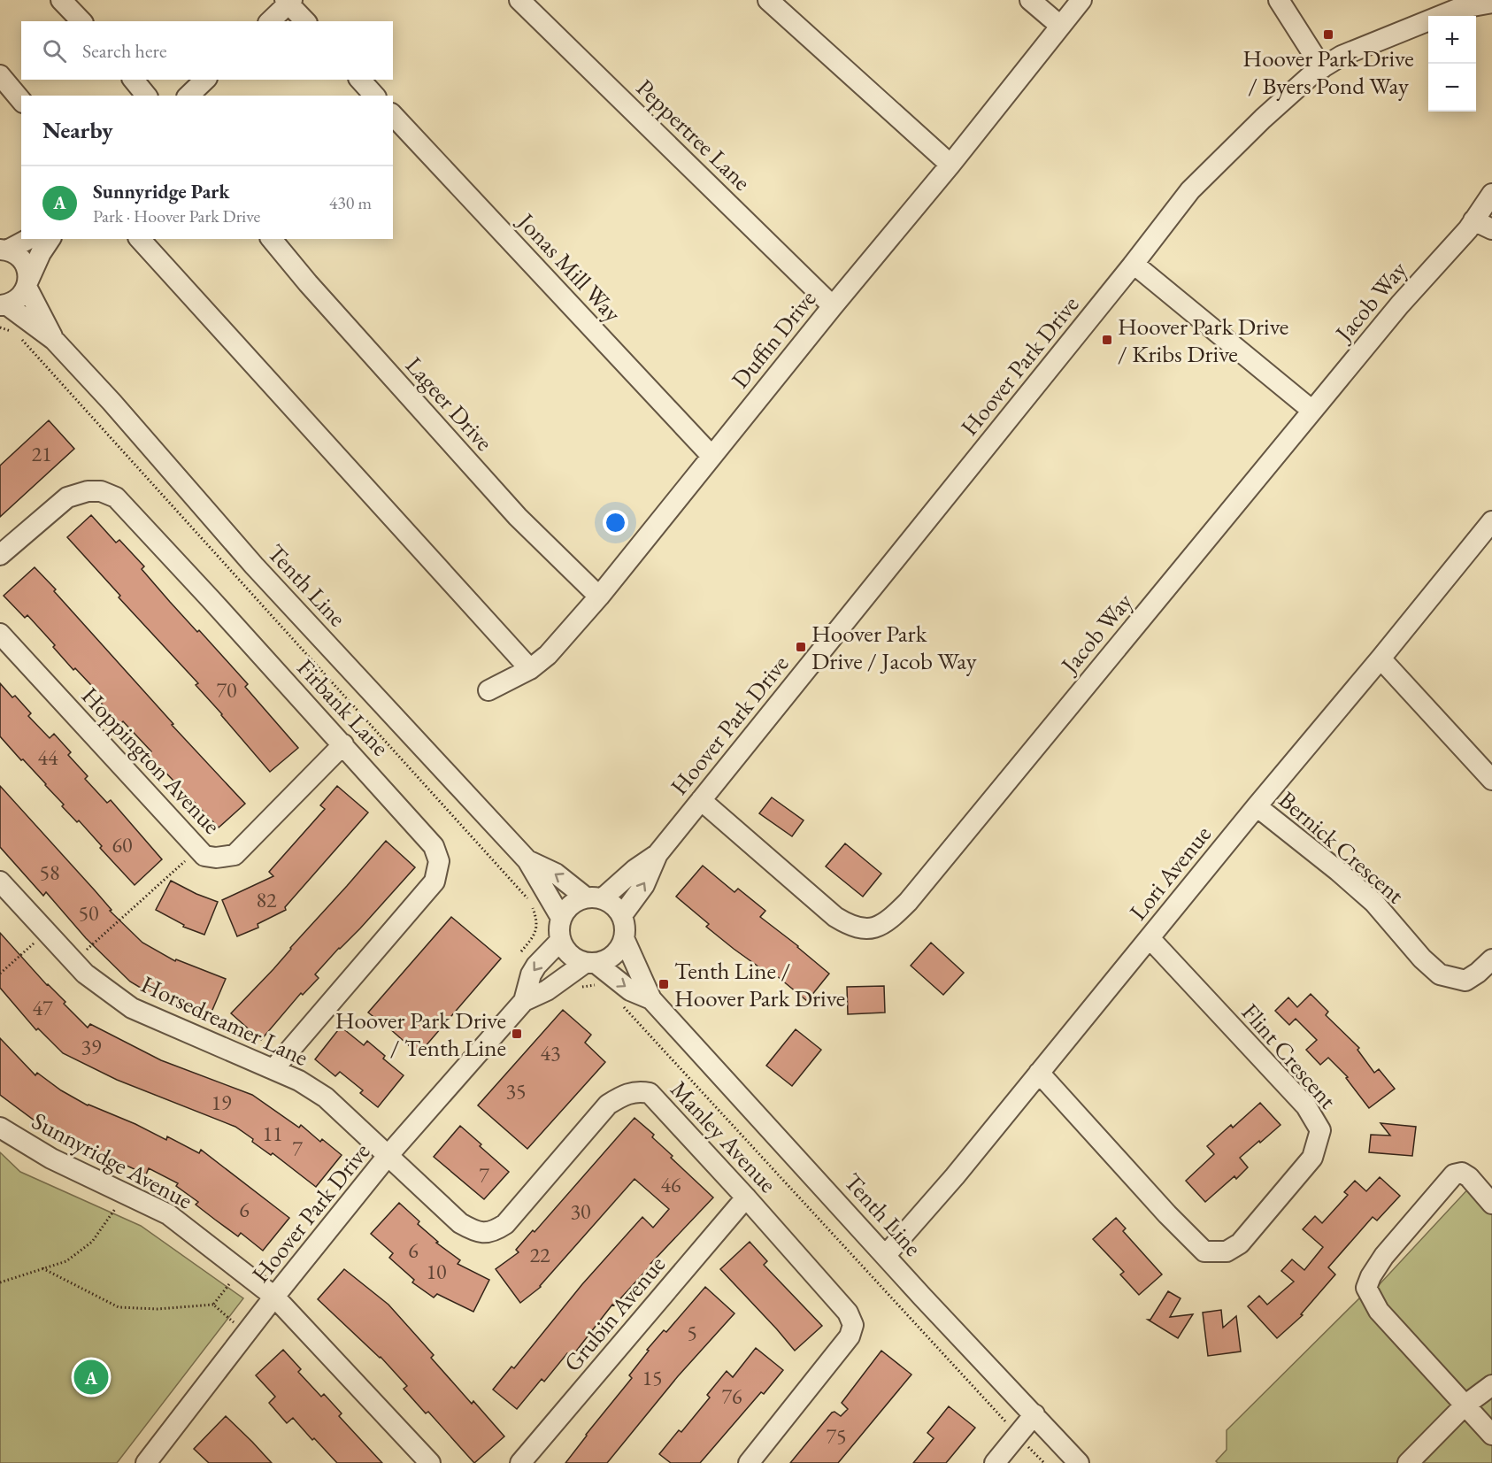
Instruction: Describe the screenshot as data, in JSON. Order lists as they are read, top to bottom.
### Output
{
  "streets": {
    "street": [
      "Peppertree Lane",
      "Jonas Mill Way",
      "Jacob Way",
      "Duffin Drive",
      "Hoover Park Drive",
      "Lageer Drive",
      "Tenth Line",
      "Firbank Lane",
      "Hoppington Avenue",
      "Bernick Crescent",
      "Lori Avenue",
      "Horsedreamer Lane",
      "Flint Crescent",
      "Manley Avenue",
      "Sunnyridge Avenue",
      "Grubin Avenue"
    ]
  },
  "crossings": [
    ["Peppertree Lane", "Duffin Drive"],
    ["Jonas Mill Way", "Duffin Drive"],
    ["Jacob Way", "Hoover Park Drive"],
    ["Duffin Drive", "Lageer Drive"],
    ["Hoover Park Drive", "Tenth Line"],
    ["Hoover Park Drive", "Horsedreamer Lane"],
    ["Hoover Park Drive", "Manley Avenue"],
    ["Hoover Park Drive", "Sunnyridge Avenue"],
    ["Tenth Line", "Lori Avenue"],
    ["Firbank Lane", "Hoppington Avenue"],
    ["Firbank Lane", "Horsedreamer Lane"],
    ["Bernick Crescent", "Lori Avenue"],
    ["Lori Avenue", "Flint Crescent"],
    ["Horsedreamer Lane", "Manley Avenue"],
    ["Manley Avenue", "Grubin Avenue"]
  ],
  "places": {
    "transit": [
      "Hoover Park Drive / Byers Pond Way",
      "Hoover Park Drive / Kribs Drive",
      "Hoover Park Drive / Jacob Way",
      "Tenth Line / Hoover Park Drive",
      "Hoover Park Drive / Tenth Line"
    ]
  },
  "house_numbers": [
    "21",
    "70",
    "44",
    "60",
    "58",
    "82",
    "50",
    "47",
    "39",
    "43",
    "35",
    "19",
    "11",
    "7",
    "7",
    "46",
    "6",
    "30",
    "6",
    "22",
    "10",
    "5",
    "15",
    "76",
    "75"
  ],
  "page": {
    "map_buttons": ["+", "−"],
    "search": "Search here",
    "heading": "Nearby",
    "list": [
      {
        "mark": "A",
        "name": "Sunnyridge Park",
        "note": "Park · Hoover Park Drive",
        "value": "430 m"
      }
    ],
    "pins": "A"
  }
}
